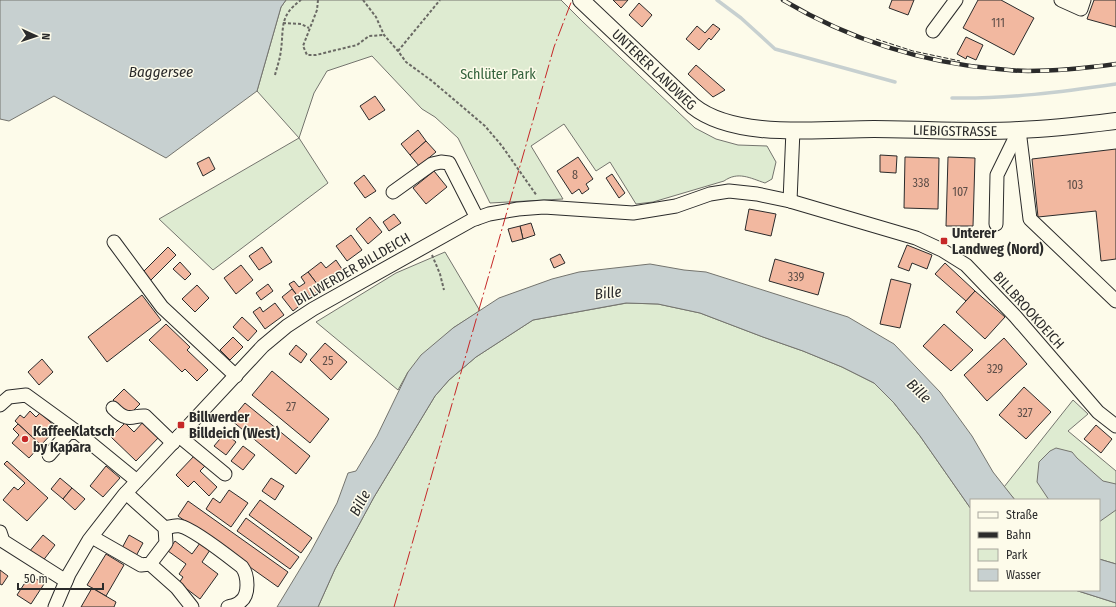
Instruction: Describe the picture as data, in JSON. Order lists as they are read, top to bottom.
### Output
{
  "streets": {
    "main road": ["UNTERER LANDWEG", "LIEBIGSTRASSE"],
    "street": ["BILLWERDER BILLDEICH", "BILLBROOKDEICH"]
  },
  "crossings": [
    ["UNTERER LANDWEG", "LIEBIGSTRASSE"],
    ["BILLWERDER BILLDEICH", "BILLBROOKDEICH"]
  ],
  "water": ["Baggersee", "Bille"],
  "parks": ["Schlüter Park"],
  "places": {
    "transit": ["Unterer Landweg (Nord)", "Billwerder Billdeich (West)"],
    "other": ["KaffeeKlatsch by Kapara"]
  },
  "house_numbers": [
    "111",
    "8",
    "338",
    "103",
    "107",
    "339",
    "25",
    "329",
    "27",
    "327"
  ],
  "legend": [
    "Straße",
    "Bahn",
    "Park",
    "Wasser"
  ],
  "scale_bar": "50 m",
  "north": "right"
}
